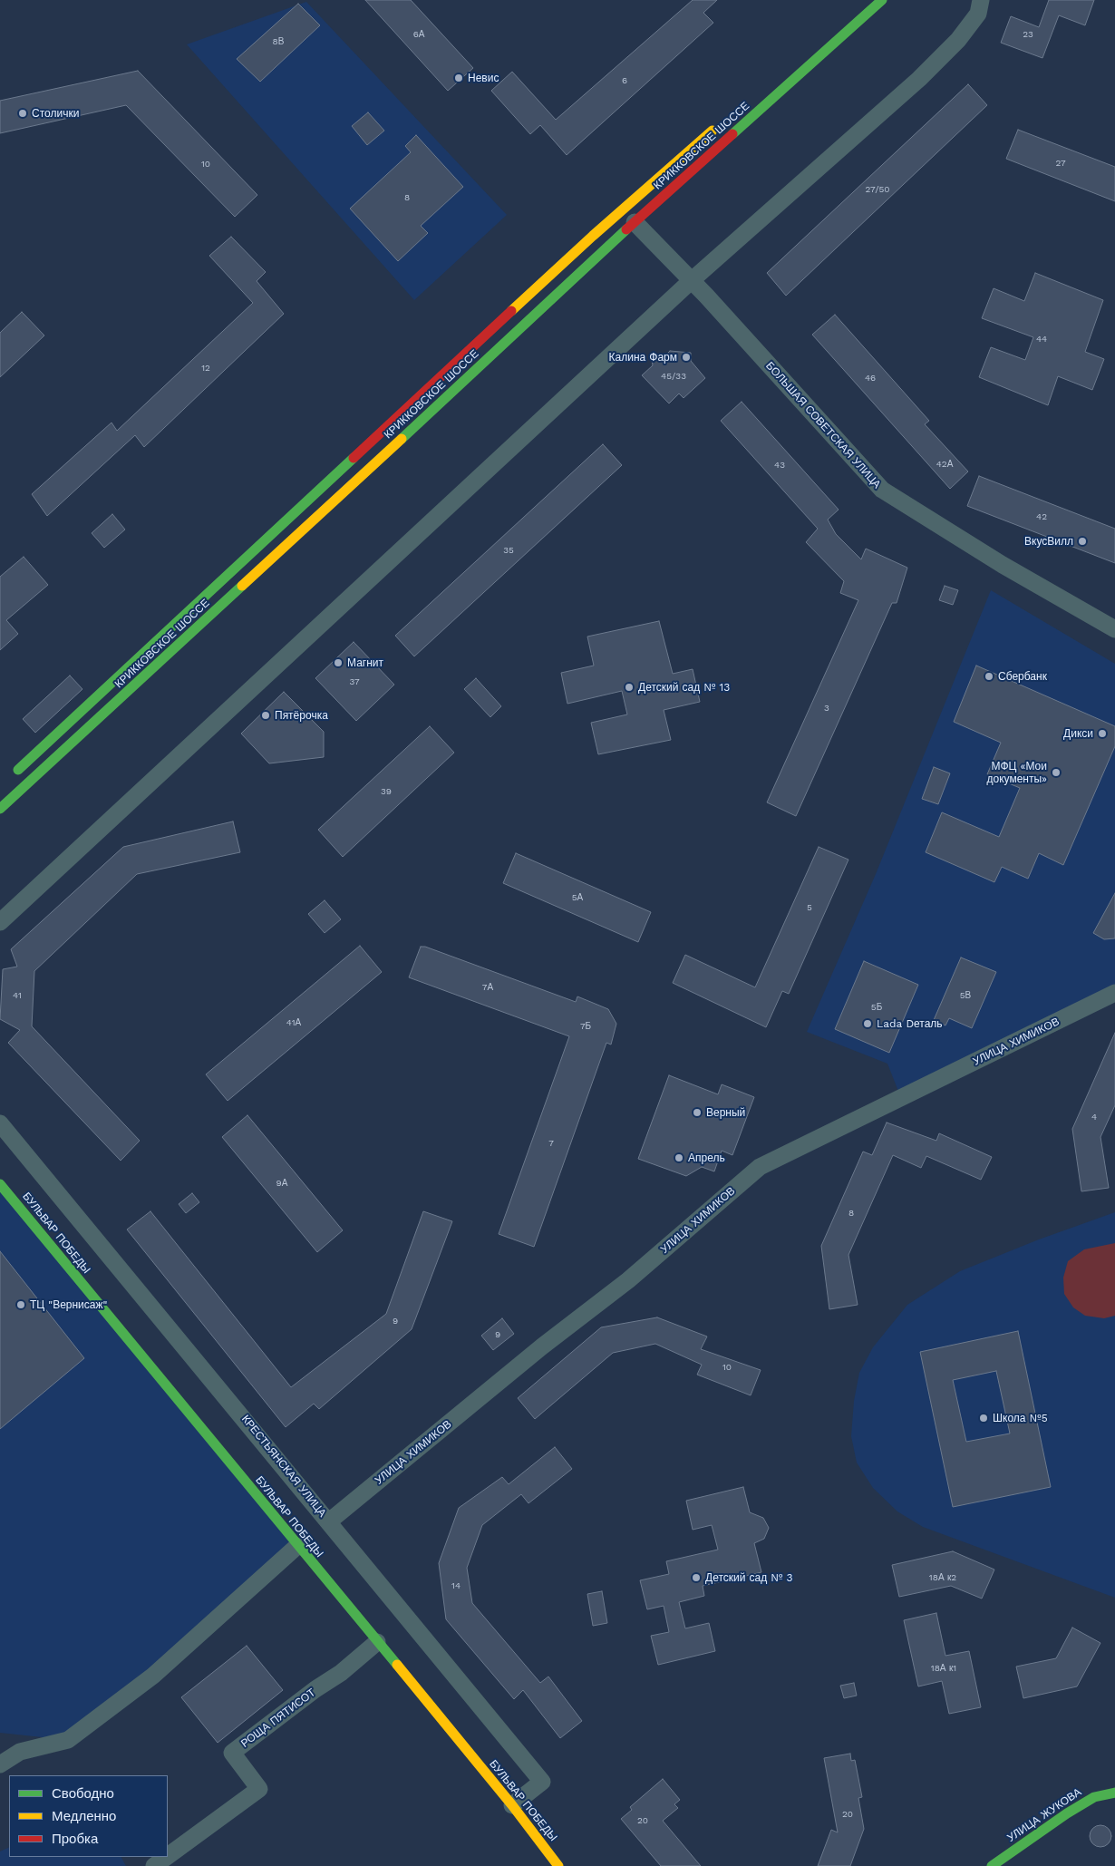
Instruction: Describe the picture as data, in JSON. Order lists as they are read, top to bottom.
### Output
{
  "streets": {
    "main road": ["КРИККОВСКОЕ ШОССЕ", "БУЛЬВАР ПОБЕДЫ", "УЛИЦА ЖУКОВА"],
    "street": [
      "БОЛЬШАЯ СОВЕТСКАЯ УЛИЦА",
      "УЛИЦА ХИМИКОВ",
      "КРЕСТЬЯНСКАЯ УЛИЦА",
      "РОЩА ПЯТИСОТ"
    ]
  },
  "crossings": [
    ["КРИККОВСКОЕ ШОССЕ", "БОЛЬШАЯ СОВЕТСКАЯ УЛИЦА"],
    ["УЛИЦА ХИМИКОВ", "КРЕСТЬЯНСКАЯ УЛИЦА"],
    ["БУЛЬВАР ПОБЕДЫ", "КРЕСТЬЯНСКАЯ УЛИЦА"],
    ["БУЛЬВАР ПОБЕДЫ", "РОЩА ПЯТИСОТ"]
  ],
  "places": [
    "Невис",
    "Столички",
    "Калина Фарм",
    "ВкусВилл",
    "Магнит",
    "Сбербанк",
    "Детский сад № 13",
    "Пятёрочка",
    "Дикси",
    "МФЦ «Мои документы»",
    "Lada Dеталь",
    "Верный",
    "Апрель",
    "ТЦ \"Вернисаж\"",
    "Школа №5",
    "Детский сад № 3"
  ],
  "house_numbers": [
    "6А",
    "23",
    "8В",
    "6",
    "27",
    "10",
    "27/50",
    "8",
    "44",
    "12",
    "45/33",
    "46",
    "42А",
    "43",
    "42",
    "35",
    "37",
    "3",
    "39",
    "5А",
    "5",
    "7А",
    "41",
    "5В",
    "5Б",
    "41А",
    "7Б",
    "4",
    "7",
    "9А",
    "8",
    "9",
    "9",
    "10",
    "18А к2",
    "14",
    "18А к1",
    "20",
    "20"
  ],
  "legend": ["Свободно", "Медленно", "Пробка"]
}
